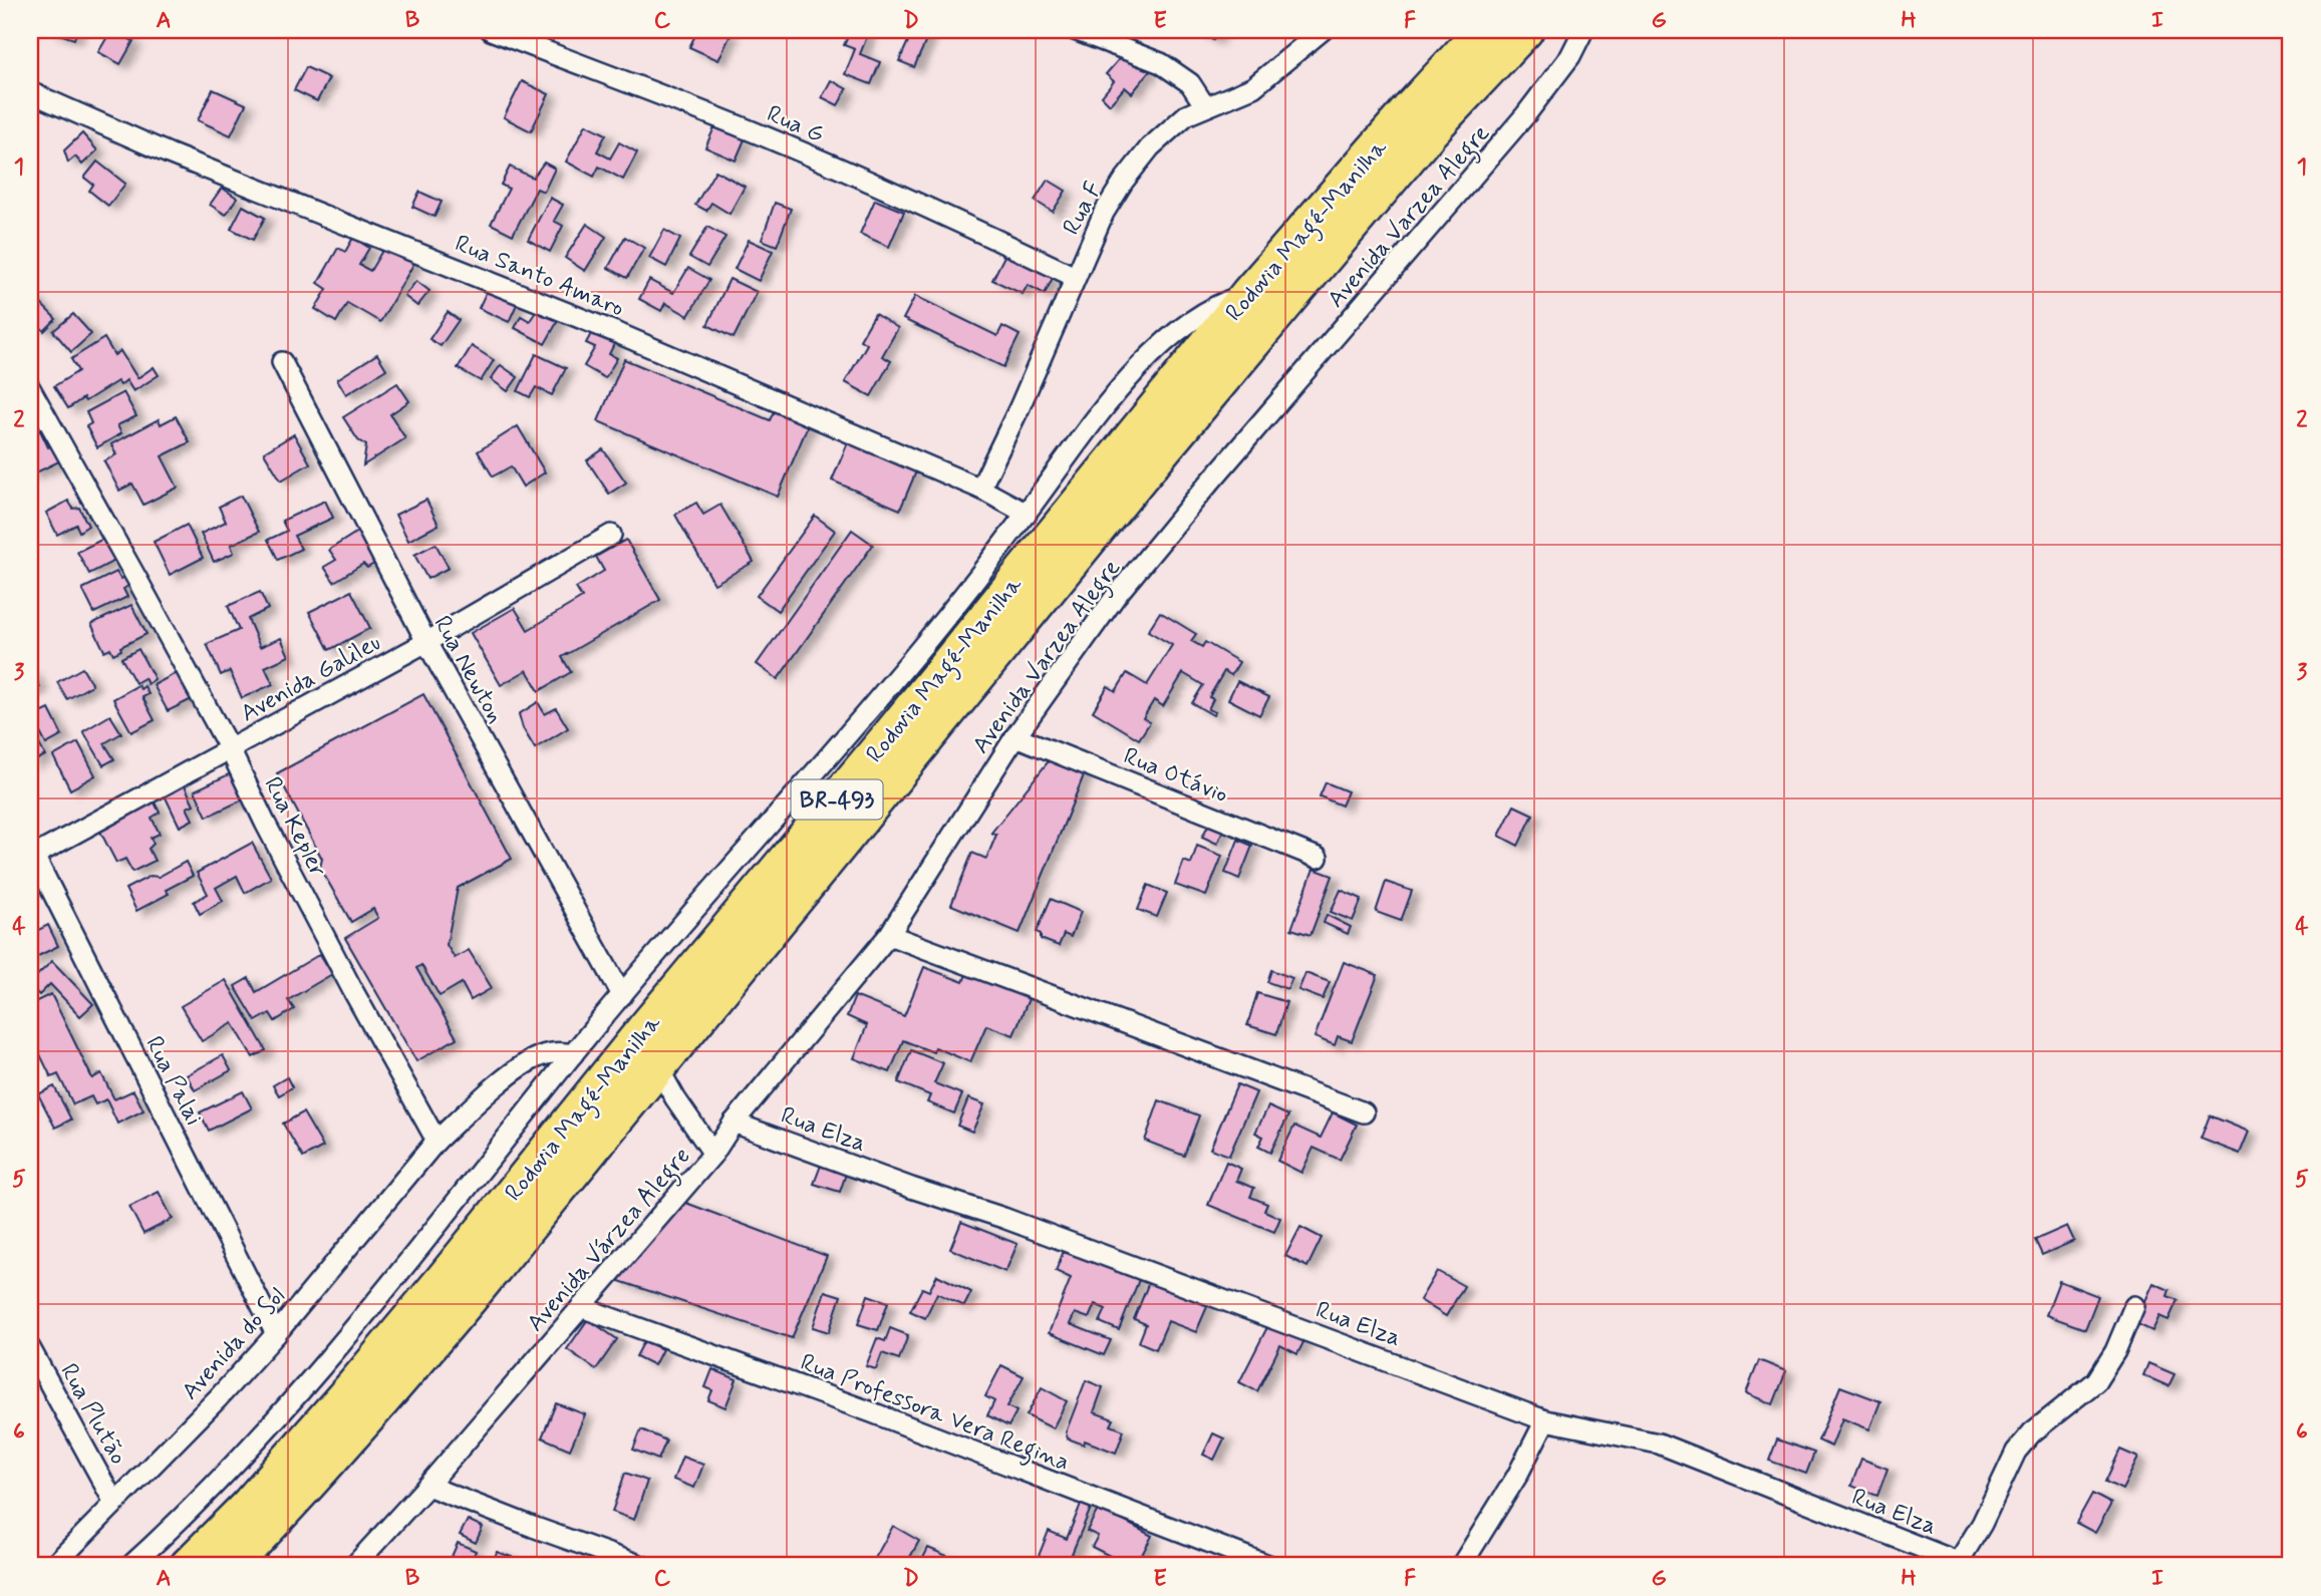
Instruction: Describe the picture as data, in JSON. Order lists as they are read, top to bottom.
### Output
{
  "streets": {
    "highway": ["Rodovia Magé-Manilha", "BR-493"],
    "street": [
      "Rua G",
      "Rua F",
      "Avenida Varzea Alegre",
      "Rua Santo Amaro",
      "Rua Newton",
      "Avenida Galileu",
      "Rua Otávio",
      "Rua Kepler",
      "Rua Palai",
      "Rua Elza",
      "Avenida Várzea Alegre",
      "Avenida do Sol",
      "Rua Professora Vera Regina",
      "Rua Plutão"
    ]
  },
  "crossings": [
    ["Rua G", "Rua F"],
    ["Rua F", "Rua Santo Amaro"],
    ["Avenida Varzea Alegre", "Rua Otávio"],
    ["Avenida Varzea Alegre", "Avenida Várzea Alegre"],
    ["Rua Newton", "Avenida Galileu"],
    ["Avenida Galileu", "Rua Kepler"],
    ["Avenida Galileu", "Rua Palai"],
    ["Rua Kepler", "Avenida do Sol"],
    ["Rua Palai", "Avenida do Sol"],
    ["Rua Elza", "Avenida Várzea Alegre"],
    ["Avenida Várzea Alegre", "Rua Professora Vera Regina"],
    ["Avenida do Sol", "Rua Plutão"]
  ],
  "grid": {
    "columns": [
      "A",
      "B",
      "C",
      "D",
      "E",
      "F",
      "G",
      "H",
      "I"
    ],
    "rows": [
      "1",
      "2",
      "3",
      "4",
      "5",
      "6"
    ]
  }
}
